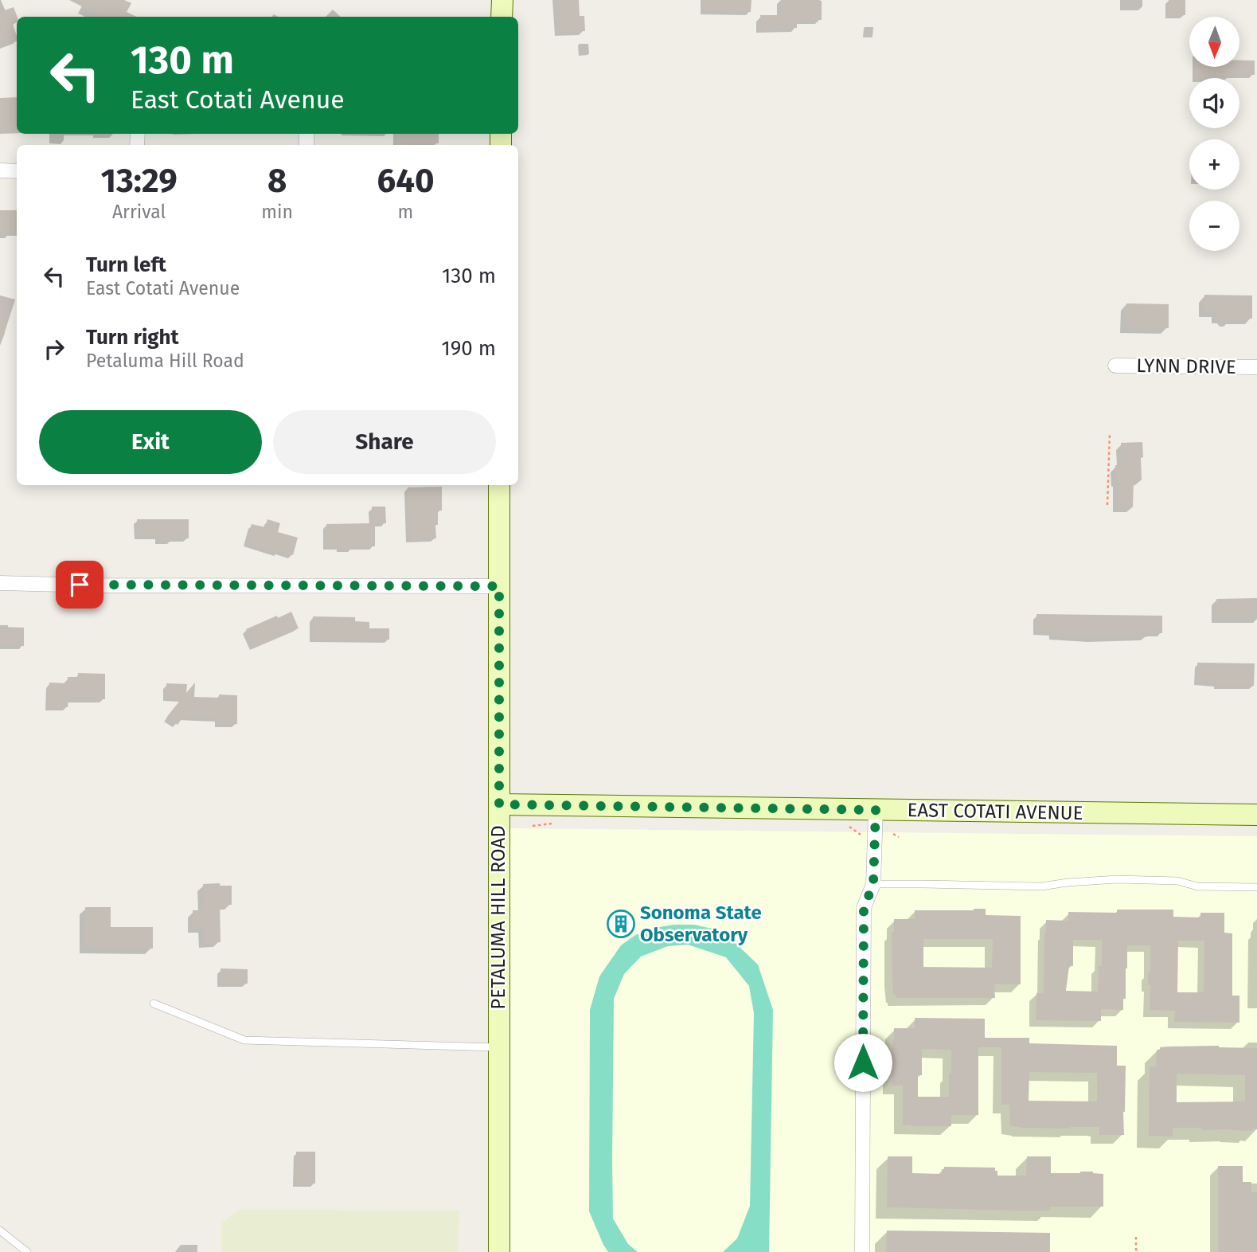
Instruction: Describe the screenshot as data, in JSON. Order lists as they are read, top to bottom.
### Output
{
  "streets": {
    "main road": ["EAST COTATI AVENUE", "PETALUMA HILL ROAD"],
    "street": ["LYNN DRIVE"]
  },
  "crossings": [
    ["EAST COTATI AVENUE", "PETALUMA HILL ROAD"]
  ],
  "places": {
    "building": ["Sonoma State Observatory"]
  },
  "north": "bottom",
  "page": {
    "map_buttons": ["+", "−"],
    "turn": ["130 m", "East Cotati Avenue"],
    "eta": [
      "13:29",
      "Arrival",
      "8",
      "min",
      "640",
      "m"
    ],
    "list": [
      {
        "name": "Turn left",
        "note": "East Cotati Avenue",
        "value": "130 m"
      },
      {
        "name": "Turn right",
        "note": "Petaluma Hill Road",
        "value": "190 m"
      }
    ],
    "buttons": ["Exit", "Share"]
  }
}
